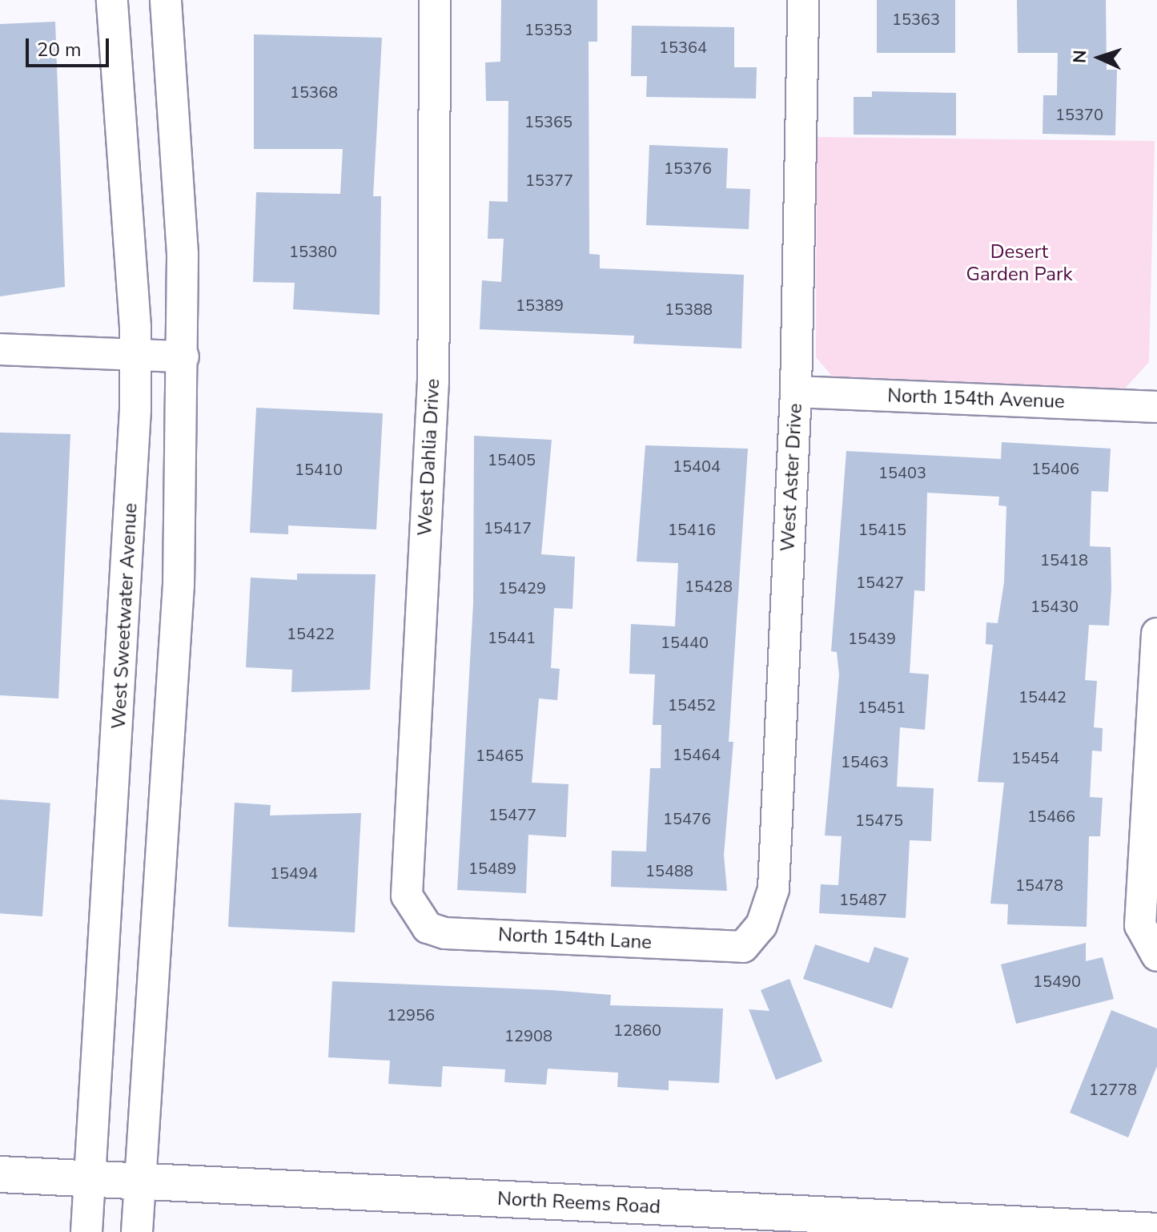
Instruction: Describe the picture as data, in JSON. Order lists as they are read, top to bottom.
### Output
{
  "streets": {
    "main road": ["North Reems Road"],
    "street": [
      "North 154th Avenue",
      "West Dahlia Drive",
      "West Aster Drive",
      "West Sweetwater Avenue",
      "North 154th Lane"
    ]
  },
  "crossings": [
    ["North 154th Avenue", "West Aster Drive"],
    ["West Dahlia Drive", "North 154th Lane"],
    ["West Aster Drive", "North 154th Lane"],
    ["West Sweetwater Avenue", "North Reems Road"]
  ],
  "parks": ["Desert Garden Park"],
  "house_numbers": [
    "15363",
    "15353",
    "15364",
    "15368",
    "15370",
    "15365",
    "15376",
    "15377",
    "15380",
    "15389",
    "15388",
    "15405",
    "15404",
    "15406",
    "15410",
    "15403",
    "15417",
    "15416",
    "15415",
    "15418",
    "15427",
    "15428",
    "15429",
    "15430",
    "15422",
    "15441",
    "15439",
    "15440",
    "15442",
    "15452",
    "15451",
    "15464",
    "15465",
    "15454",
    "15463",
    "15477",
    "15466",
    "15476",
    "15475",
    "15489",
    "15488",
    "15494",
    "15478",
    "15487",
    "15490",
    "12956",
    "12860",
    "12908",
    "12778"
  ],
  "scale_bar": "20 m",
  "north": "left"
}
